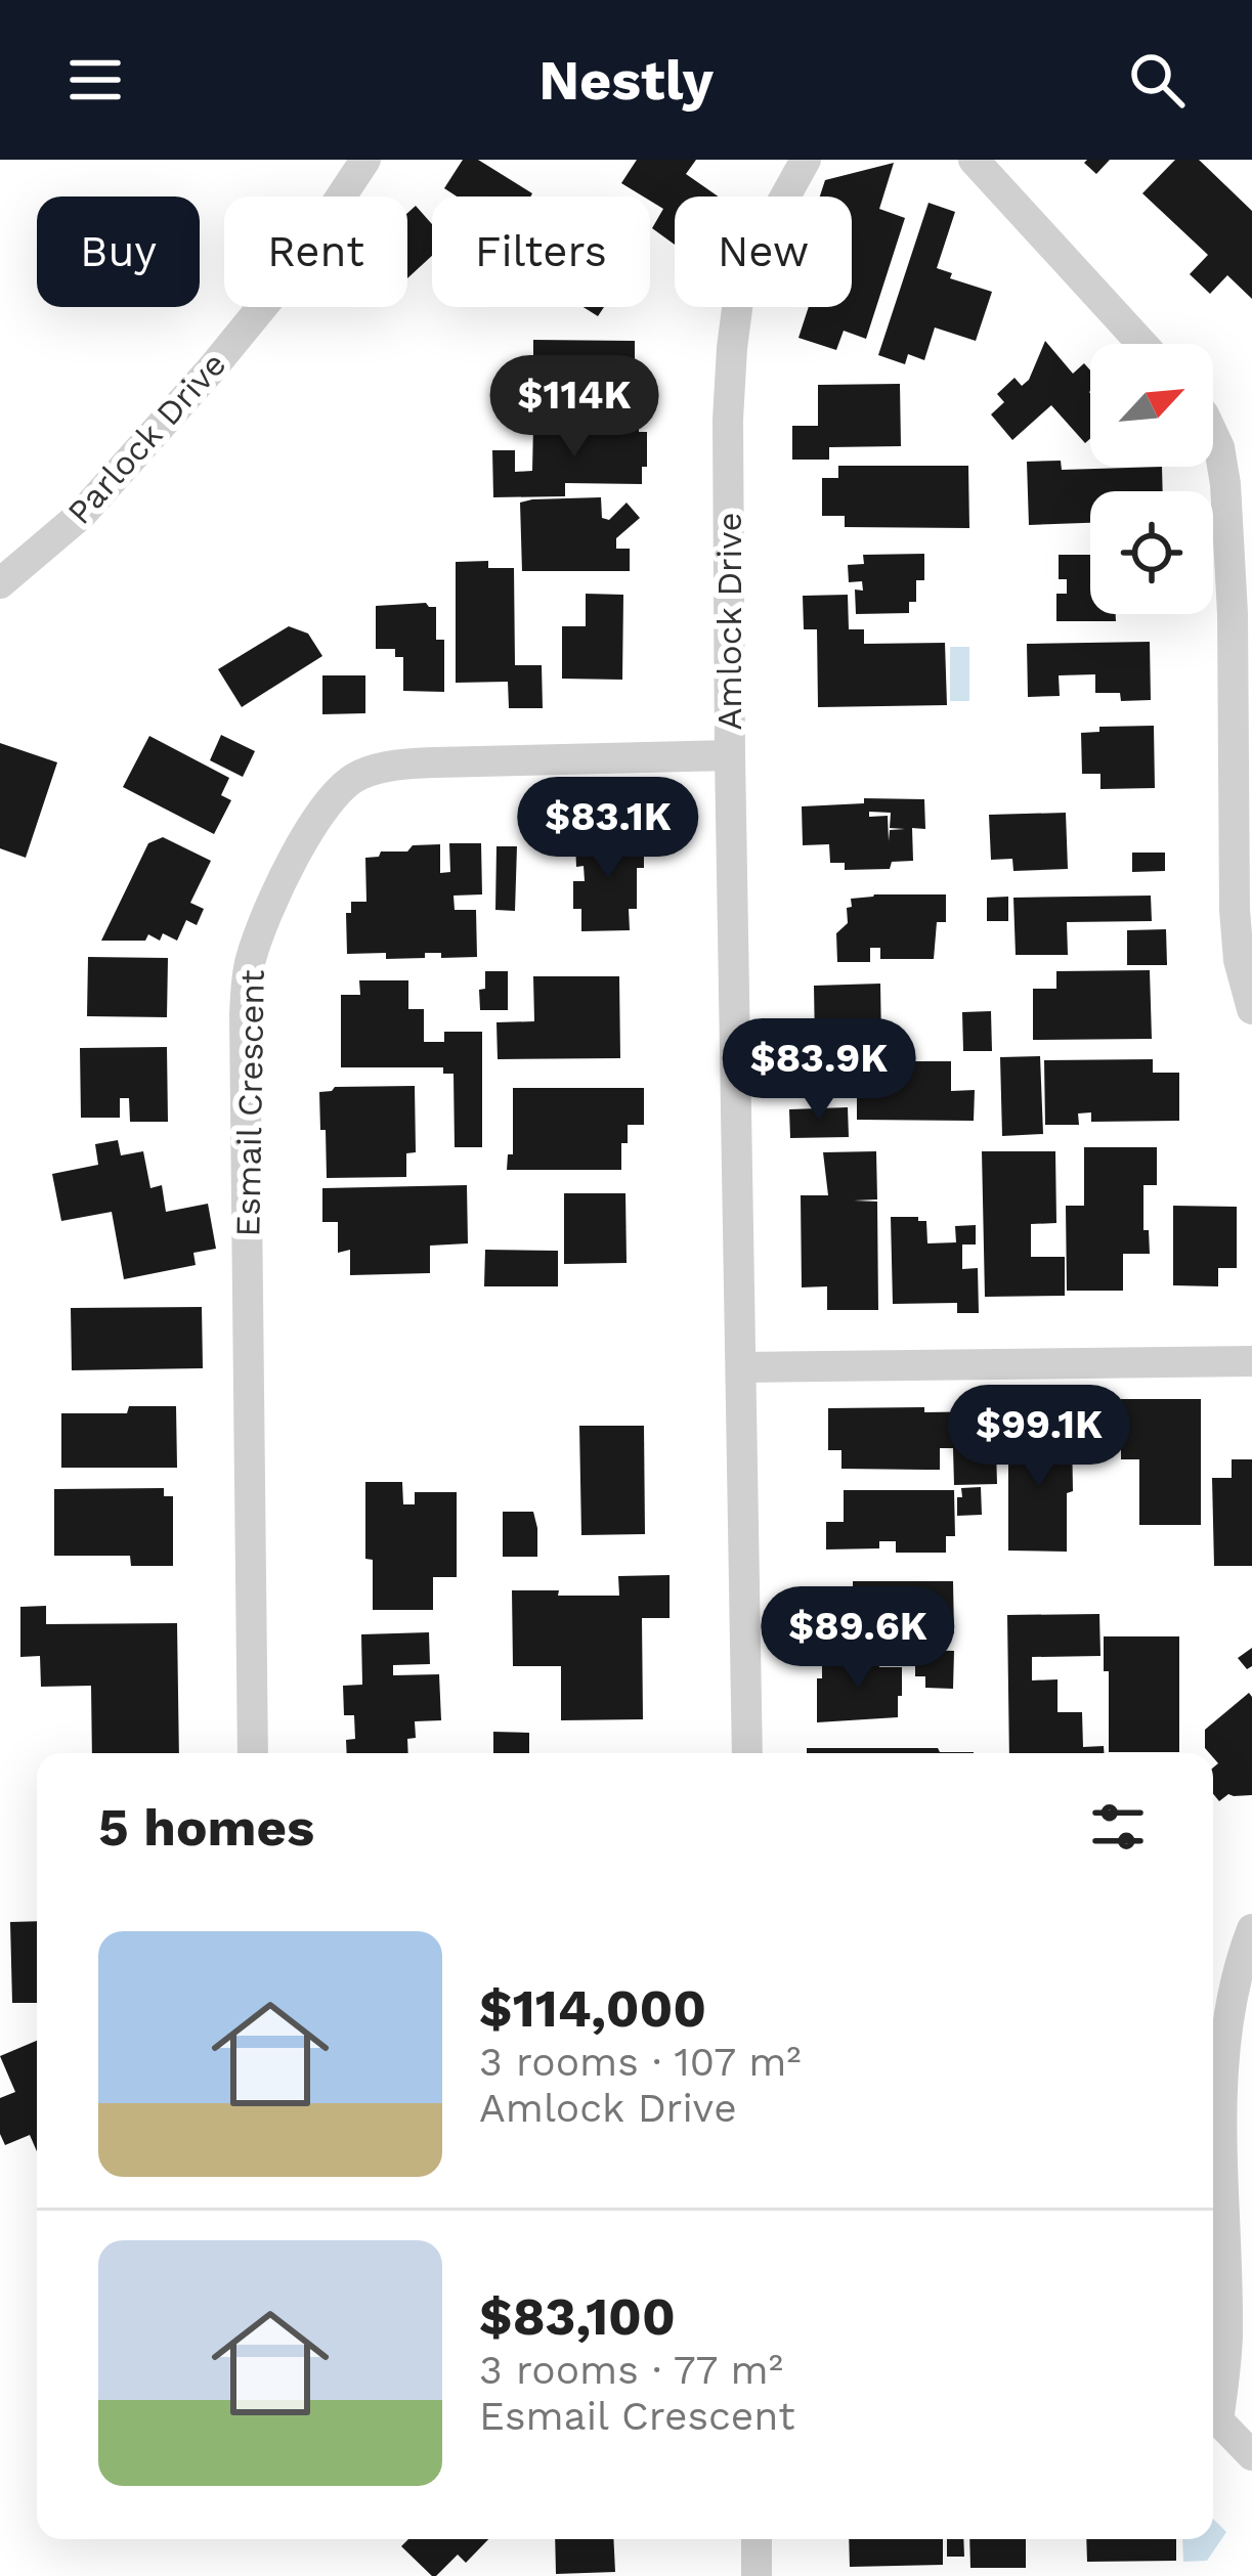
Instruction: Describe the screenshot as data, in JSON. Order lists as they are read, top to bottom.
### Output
{
  "streets": {
    "street": ["Parlock Drive", "Amlock Drive", "Esmail Crescent"]
  },
  "crossings": [
    ["Amlock Drive", "Esmail Crescent"]
  ],
  "north": "top right",
  "page": {
    "header": "Nestly",
    "chip": [
      "Buy",
      "Rent",
      "Filters",
      "New"
    ],
    "price": [
      "$114K",
      "$83.1K",
      "$83.9K",
      "$99.1K",
      "$89.6K"
    ],
    "heading": "5 homes",
    "list": [
      {
        "name": "$114,000",
        "note": "3 rooms · 107 m² · Amlock Drive"
      },
      {
        "name": "$83,100",
        "note": "3 rooms · 77 m² · Esmail Crescent"
      }
    ]
  }
}
